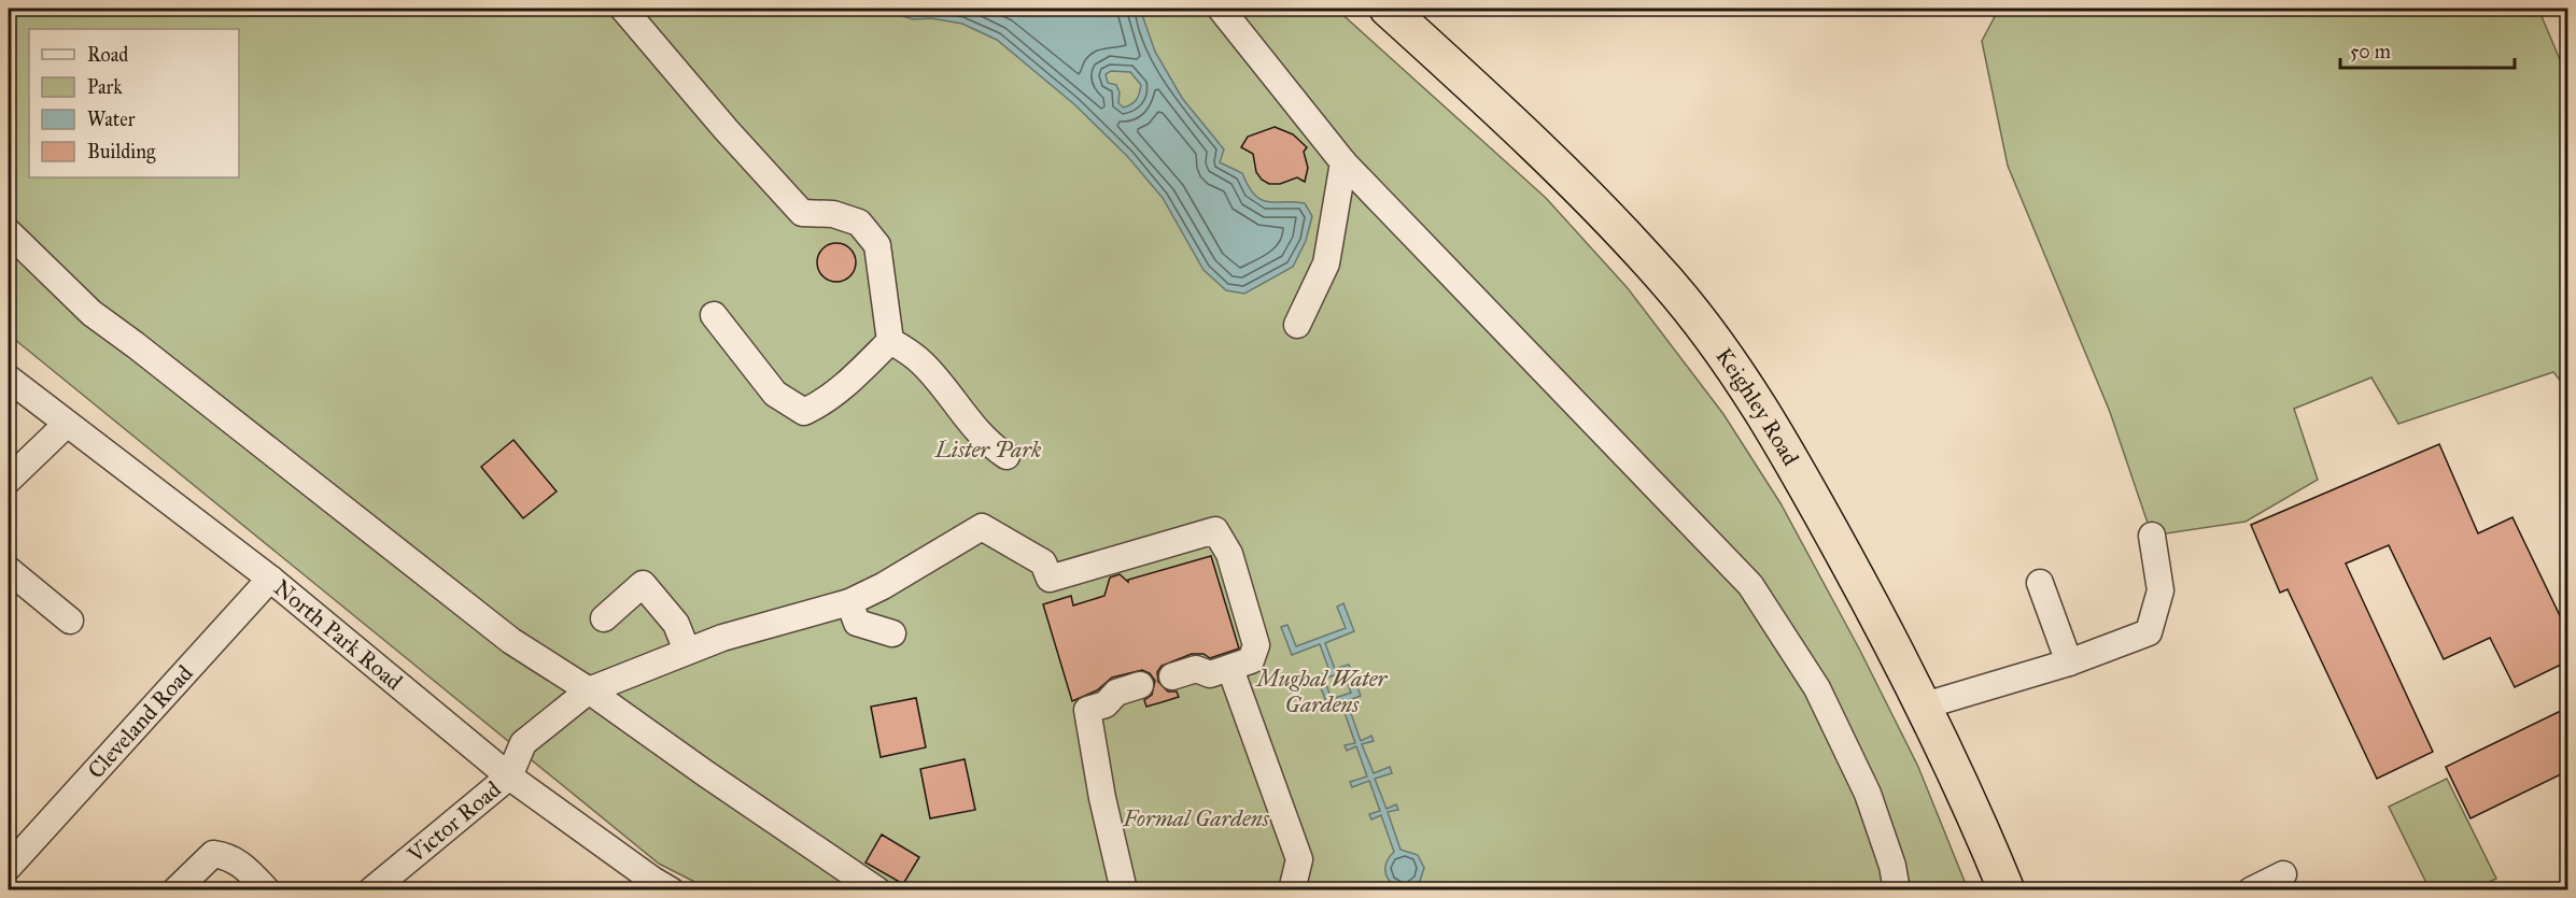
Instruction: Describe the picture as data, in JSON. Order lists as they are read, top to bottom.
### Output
{
  "streets": {
    "highway": ["Keighley Road"],
    "street": ["North Park Road", "Cleveland Road", "Victor Road"]
  },
  "crossings": [
    ["North Park Road", "Cleveland Road"],
    ["North Park Road", "Victor Road"]
  ],
  "parks": ["Lister Park", "Mughal Water Gardens", "Formal Gardens"],
  "legend": [
    "Road",
    "Park",
    "Water",
    "Building"
  ],
  "scale_bar": "50 m"
}
